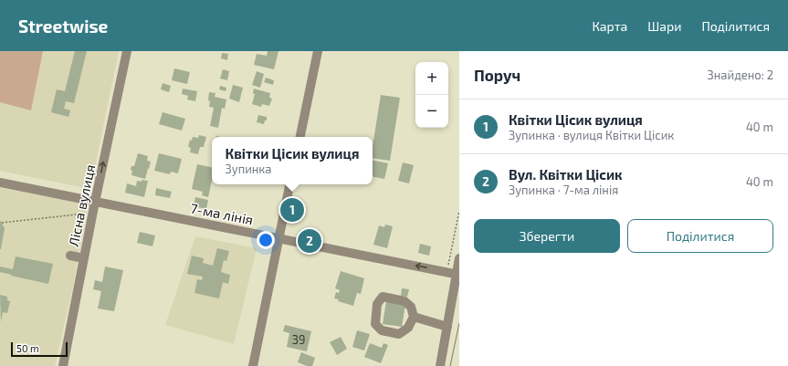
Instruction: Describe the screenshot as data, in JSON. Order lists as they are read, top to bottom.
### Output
{
  "streets": {
    "street": ["Лісна вулиця", "7-ма лінія"]
  },
  "crossings": [
    ["Лісна вулиця", "7-ма лінія"]
  ],
  "one_way": ["Лісна вулиця", "7-ма лінія"],
  "house_numbers": ["39"],
  "scale_bar": "50 m",
  "page": {
    "header": "Streetwise",
    "nav": ["Карта", "Шари", "Поділитися"],
    "heading": ["Поруч", "Знайдено: 2"],
    "map_buttons": ["+", "−"],
    "list": [
      {
        "mark": "1",
        "name": "Квітки Цісик вулиця",
        "note": "Зупинка · вулиця Квітки Цісик",
        "value": "40 m"
      },
      {
        "mark": "2",
        "name": "Вул. Квітки Цісик",
        "note": "Зупинка · 7-ма лінія",
        "value": "40 m"
      }
    ],
    "popup": ["Квітки Цісик вулиця", "Зупинка"],
    "pins": ["1", "2"],
    "buttons": ["Зберегти", "Поділитися"],
    "scale": "50 m"
  }
}
